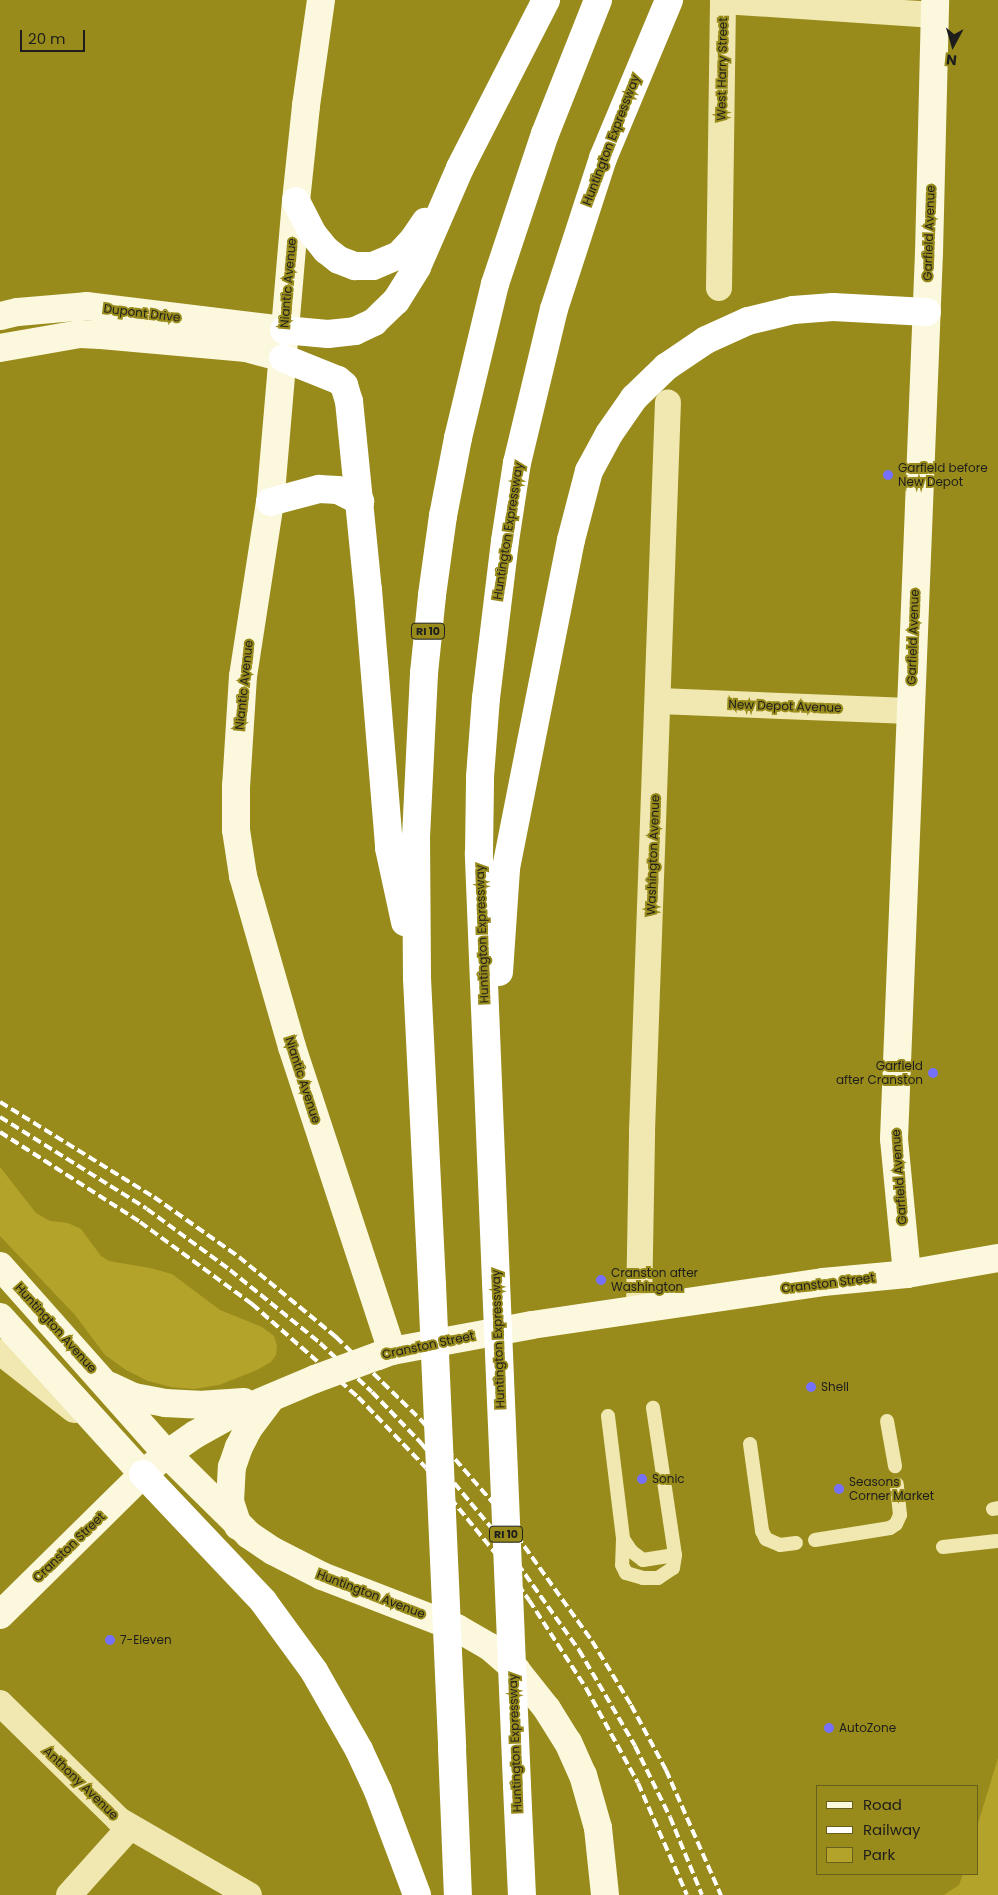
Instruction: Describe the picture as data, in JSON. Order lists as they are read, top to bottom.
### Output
{
  "streets": {
    "highway": ["Huntington Expressway", "RI 10"],
    "street": [
      "West Harry Street",
      "Garfield Avenue",
      "Niantic Avenue",
      "Dupont Drive",
      "New Depot Avenue",
      "Washington Avenue",
      "Cranston Street",
      "Huntington Avenue",
      "Anthony Avenue"
    ]
  },
  "crossings": [
    ["West Harry Street", "Garfield Avenue"],
    ["Garfield Avenue", "New Depot Avenue"],
    ["Garfield Avenue", "Cranston Street"],
    ["Niantic Avenue", "Dupont Drive"],
    ["Niantic Avenue", "Cranston Street"],
    ["New Depot Avenue", "Washington Avenue"],
    ["Washington Avenue", "Cranston Street"],
    ["Cranston Street", "Huntington Avenue"]
  ],
  "places": [
    "Garfield before New Depot",
    "Garfield after Cranston",
    "Cranston after Washington",
    "Shell",
    "Sonic",
    "Seasons Corner Market",
    "7-Eleven",
    "AutoZone"
  ],
  "legend": ["Road", "Railway", "Park"],
  "scale_bar": "20 m",
  "north": "bottom"
}
